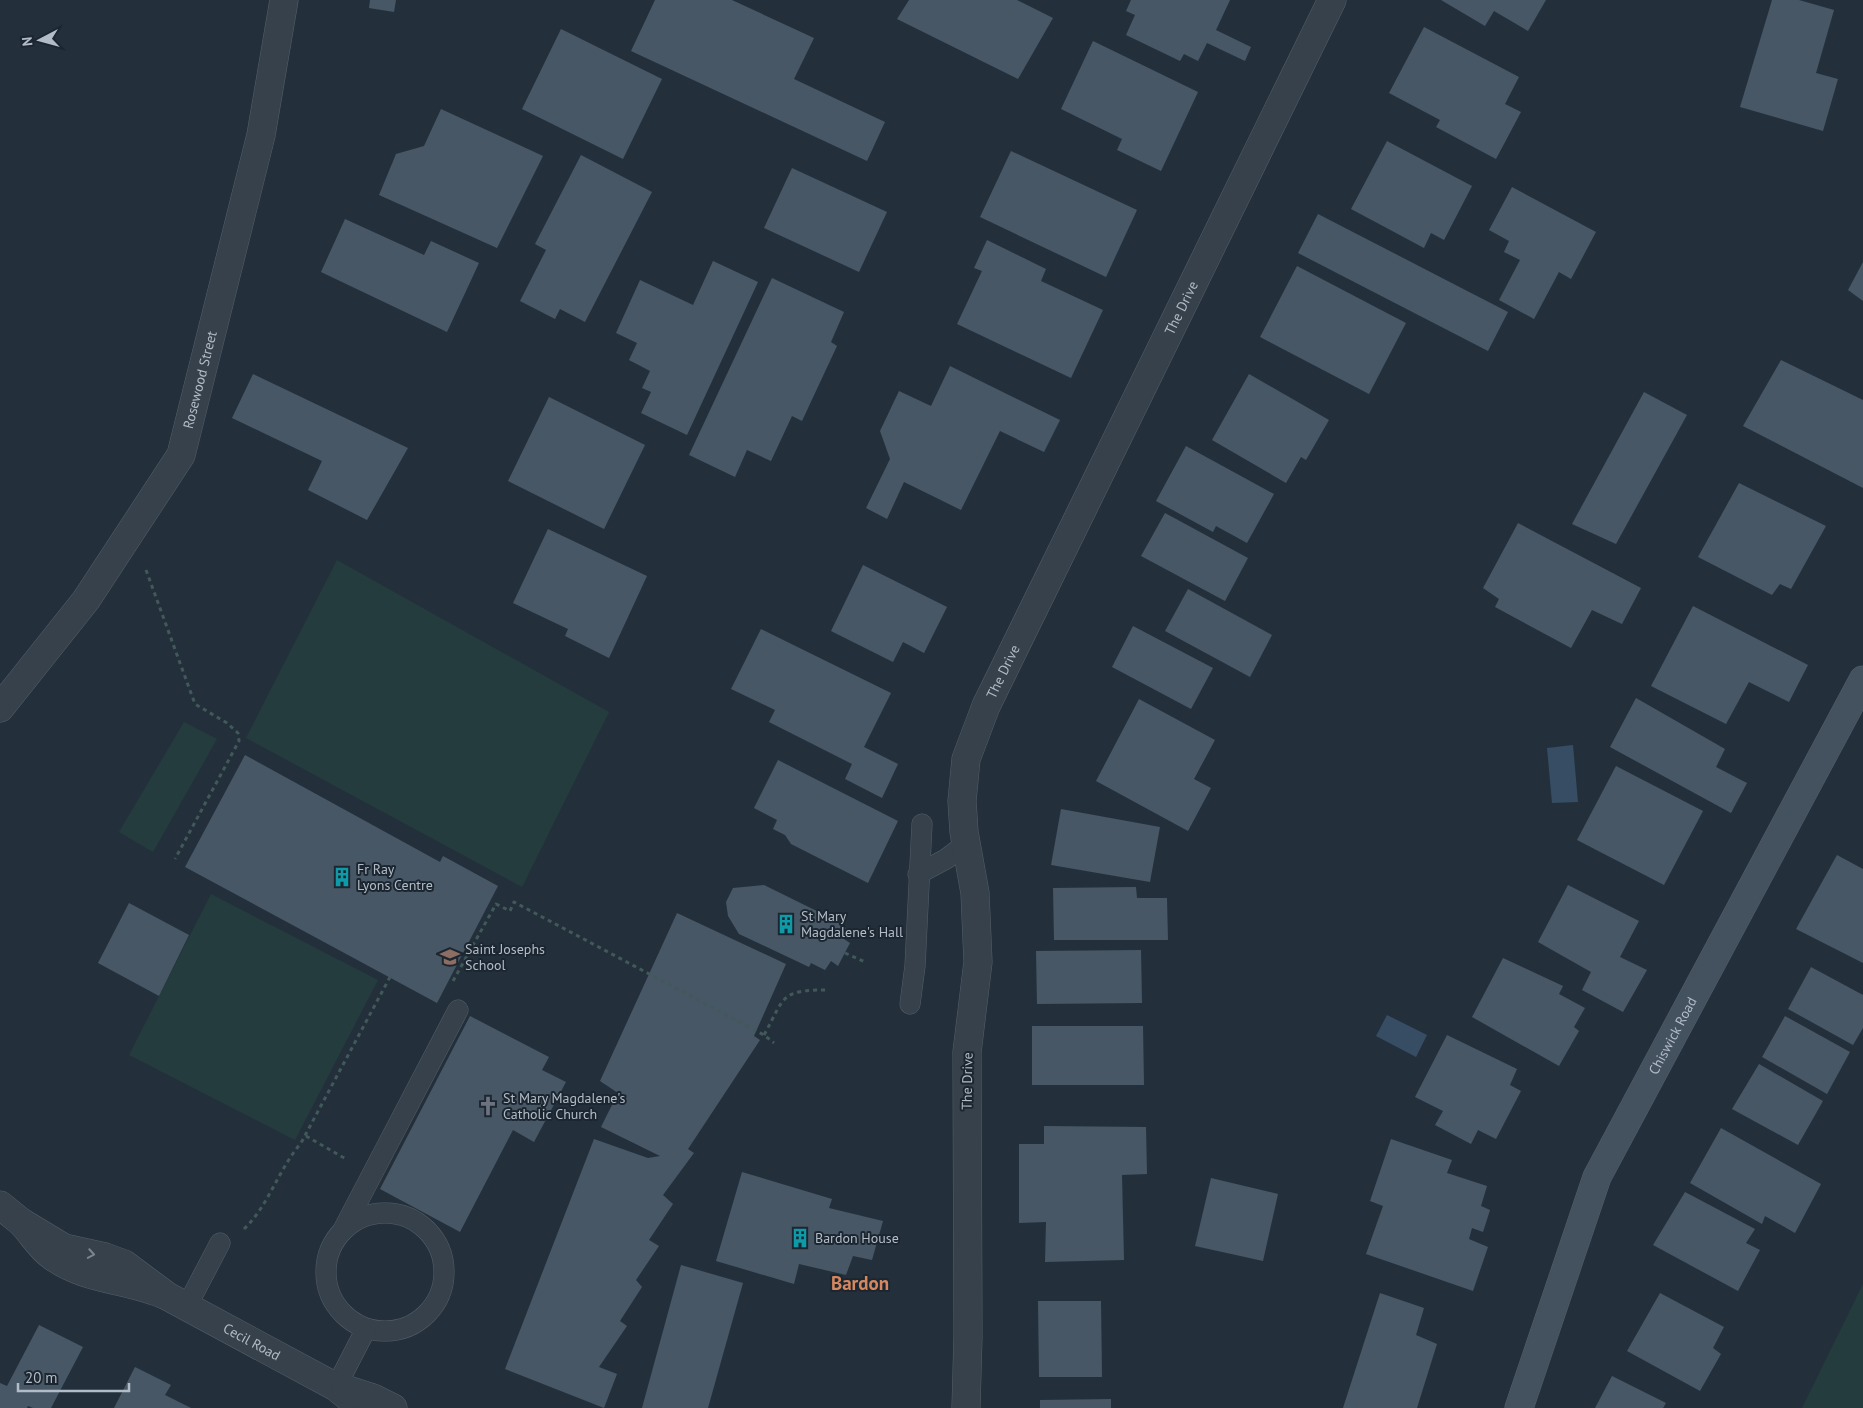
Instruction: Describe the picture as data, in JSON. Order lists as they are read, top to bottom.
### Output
{
  "streets": {
    "main road": ["Chiswick Road"],
    "street": ["The Drive", "Rosewood Street", "Cecil Road"]
  },
  "districts": ["Bardon"],
  "places": {
    "building": ["Fr Ray Lyons Centre", "St Mary Magdalene's Hall", "Bardon House"],
    "school or university": ["Saint Josephs School"],
    "church": ["St Mary Magdalene's Catholic Church"]
  },
  "scale_bar": "20 m",
  "north": "left"
}
